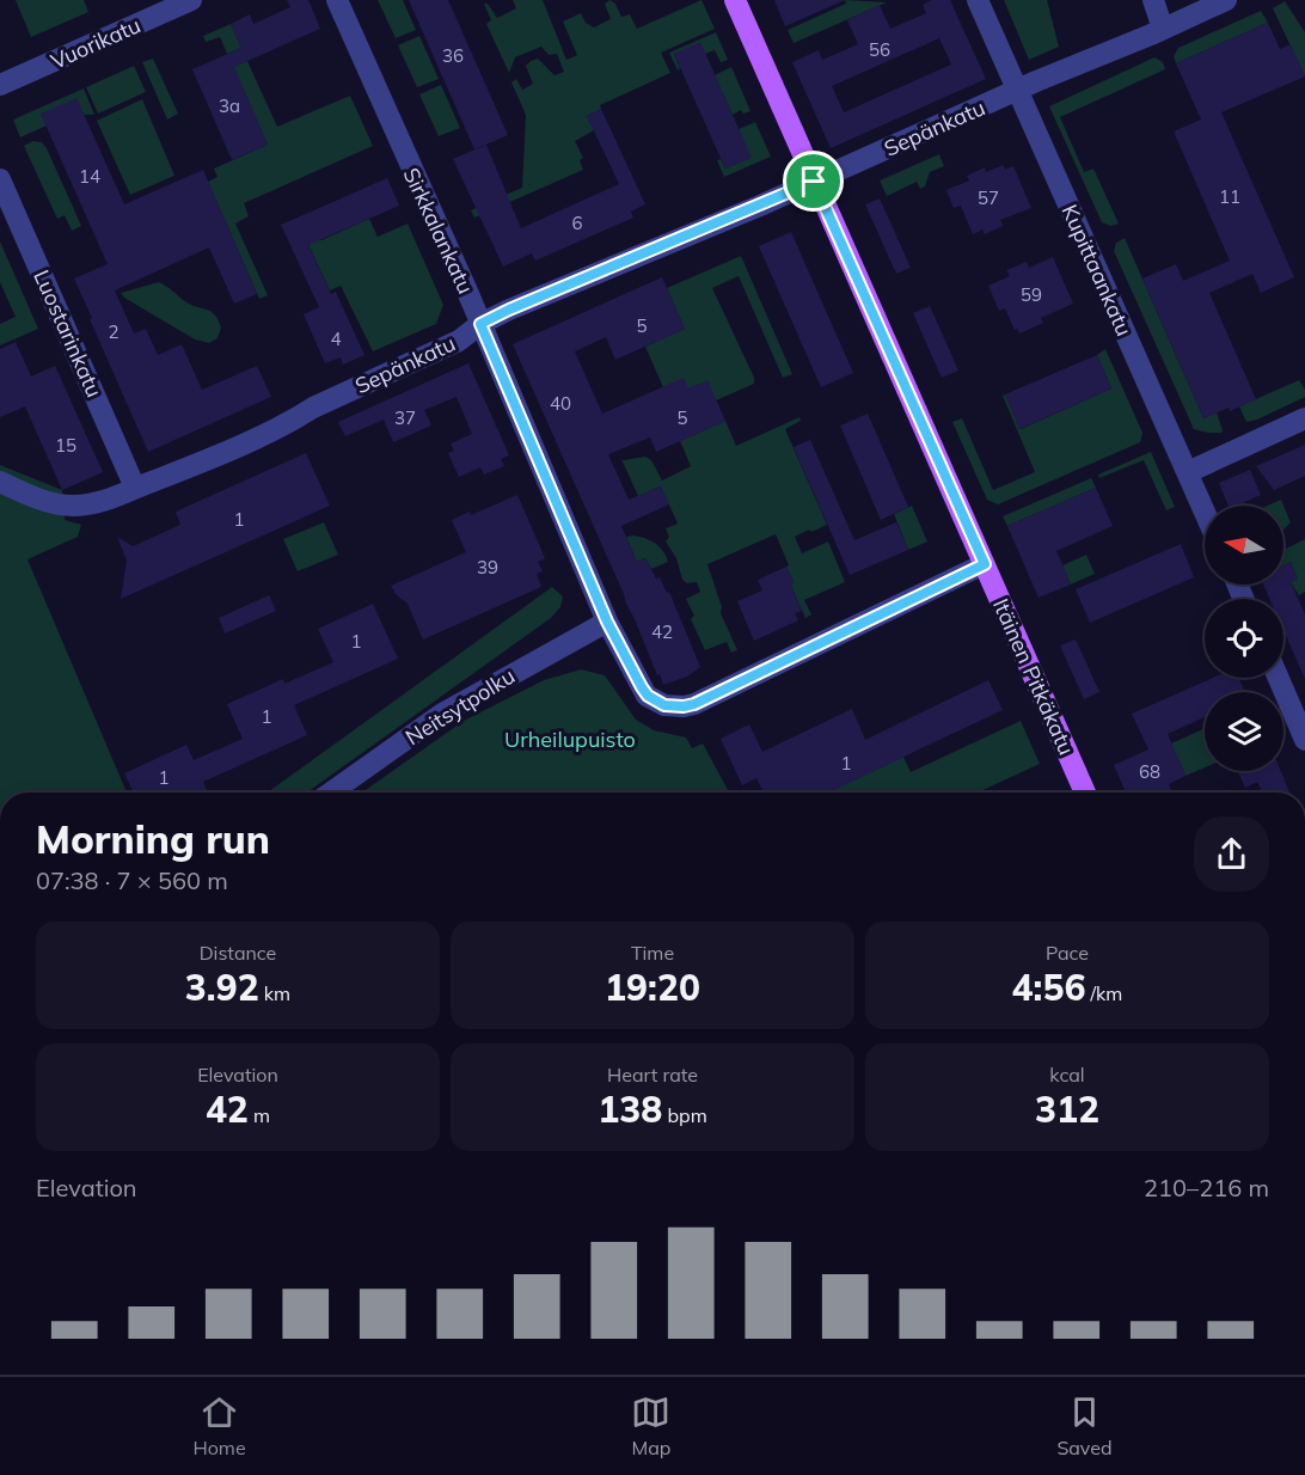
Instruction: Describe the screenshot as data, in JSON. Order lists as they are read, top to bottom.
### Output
{
  "streets": {
    "main road": ["Itäinen Pitkäkatu"],
    "street": [
      "Vuorikatu",
      "Sepänkatu",
      "Sirkkalankatu",
      "Kupittaankatu",
      "Luostarinkatu",
      "Neitsytpolku"
    ]
  },
  "crossings": [
    ["Sepänkatu", "Sirkkalankatu"],
    ["Sepänkatu", "Kupittaankatu"],
    ["Sepänkatu", "Luostarinkatu"],
    ["Sepänkatu", "Itäinen Pitkäkatu"],
    ["Sirkkalankatu", "Itäinen Pitkäkatu"],
    ["Sirkkalankatu", "Neitsytpolku"]
  ],
  "parks": ["Urheilupuisto"],
  "house_numbers": [
    "56",
    "36",
    "3a",
    "14",
    "11",
    "57",
    "6",
    "59",
    "5",
    "2",
    "4",
    "40",
    "37",
    "5",
    "15",
    "1",
    "39",
    "42",
    "1",
    "1",
    "1",
    "68",
    "1"
  ],
  "north": "left",
  "page": {
    "heading": ["Morning run", "07:38 · 7 × 560 m"],
    "stats": [
      ["Distance", "3.92 km"],
      ["Time", "19:20"],
      ["Pace", "4:56 /km"],
      ["Elevation", "42 m"],
      ["Heart rate", "138 bpm"],
      ["kcal", "312"]
    ],
    "chart": ["Elevation", "210–216 m"],
    "tabs": ["Home", "Map", "Saved"]
  }
}
